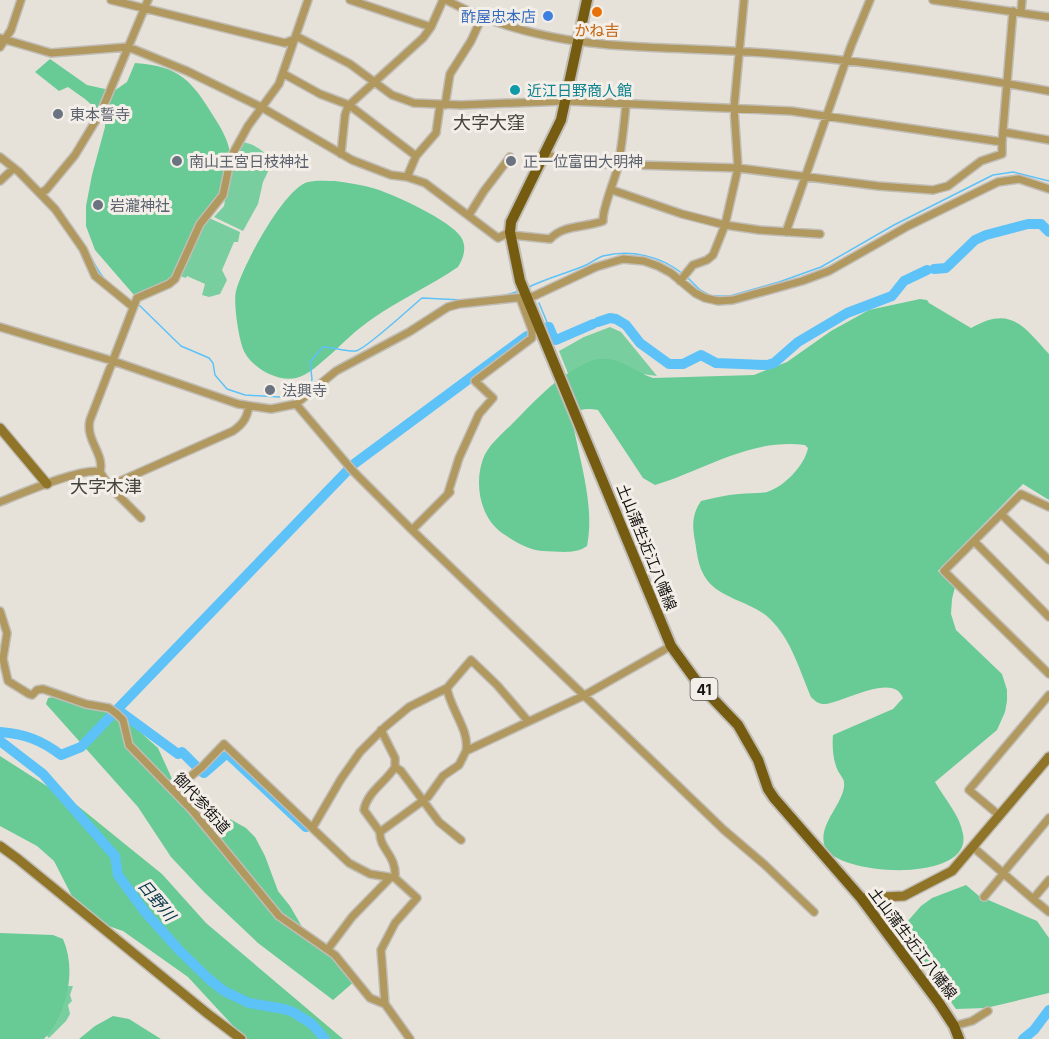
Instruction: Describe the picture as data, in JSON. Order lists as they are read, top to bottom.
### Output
{
  "streets": {
    "main road": ["土山蒲生近江八幡線", "41"],
    "street": ["御代参街道"]
  },
  "districts": ["大字大窪", "大字木津"],
  "water": ["日野川"],
  "places": [
    "かね吉",
    "酢屋忠本店",
    "近江日野商人館",
    "東本誓寺",
    "南山王宮日枝神社",
    "正一位富田大明神",
    "岩瀧神社",
    "法興寺"
  ]
}
